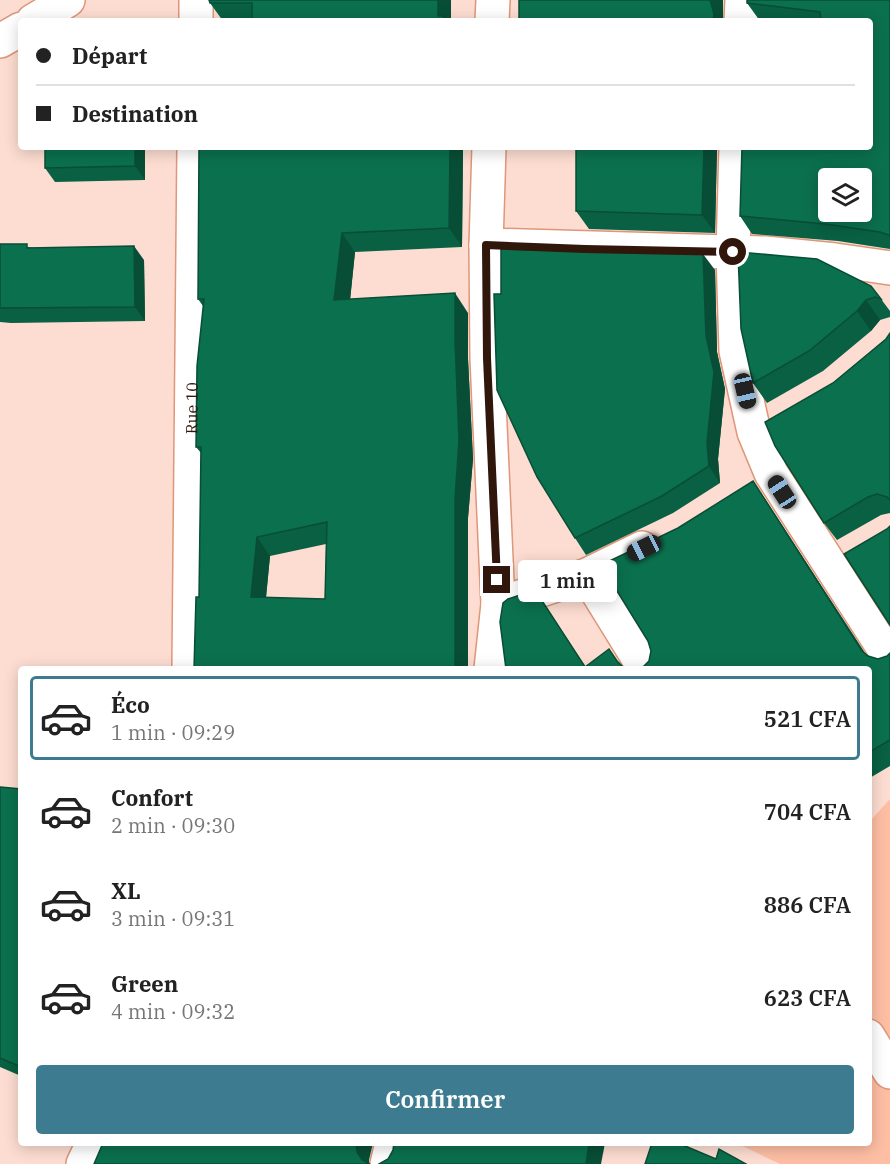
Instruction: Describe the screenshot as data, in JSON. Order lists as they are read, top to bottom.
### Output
{
  "streets": {
    "street": ["Rue 10"]
  },
  "page": {
    "banner": ["Départ", "Destination"],
    "bubble": "1 min",
    "list": [
      {
        "name": "Éco",
        "note": "1 min · 09:29",
        "value": "521 CFA"
      },
      {
        "name": "Confort",
        "note": "2 min · 09:30",
        "value": "704 CFA"
      },
      {
        "name": "XL",
        "note": "3 min · 09:31",
        "value": "886 CFA"
      },
      {
        "name": "Green",
        "note": "4 min · 09:32",
        "value": "623 CFA"
      }
    ],
    "buttons": "Confirmer"
  }
}
